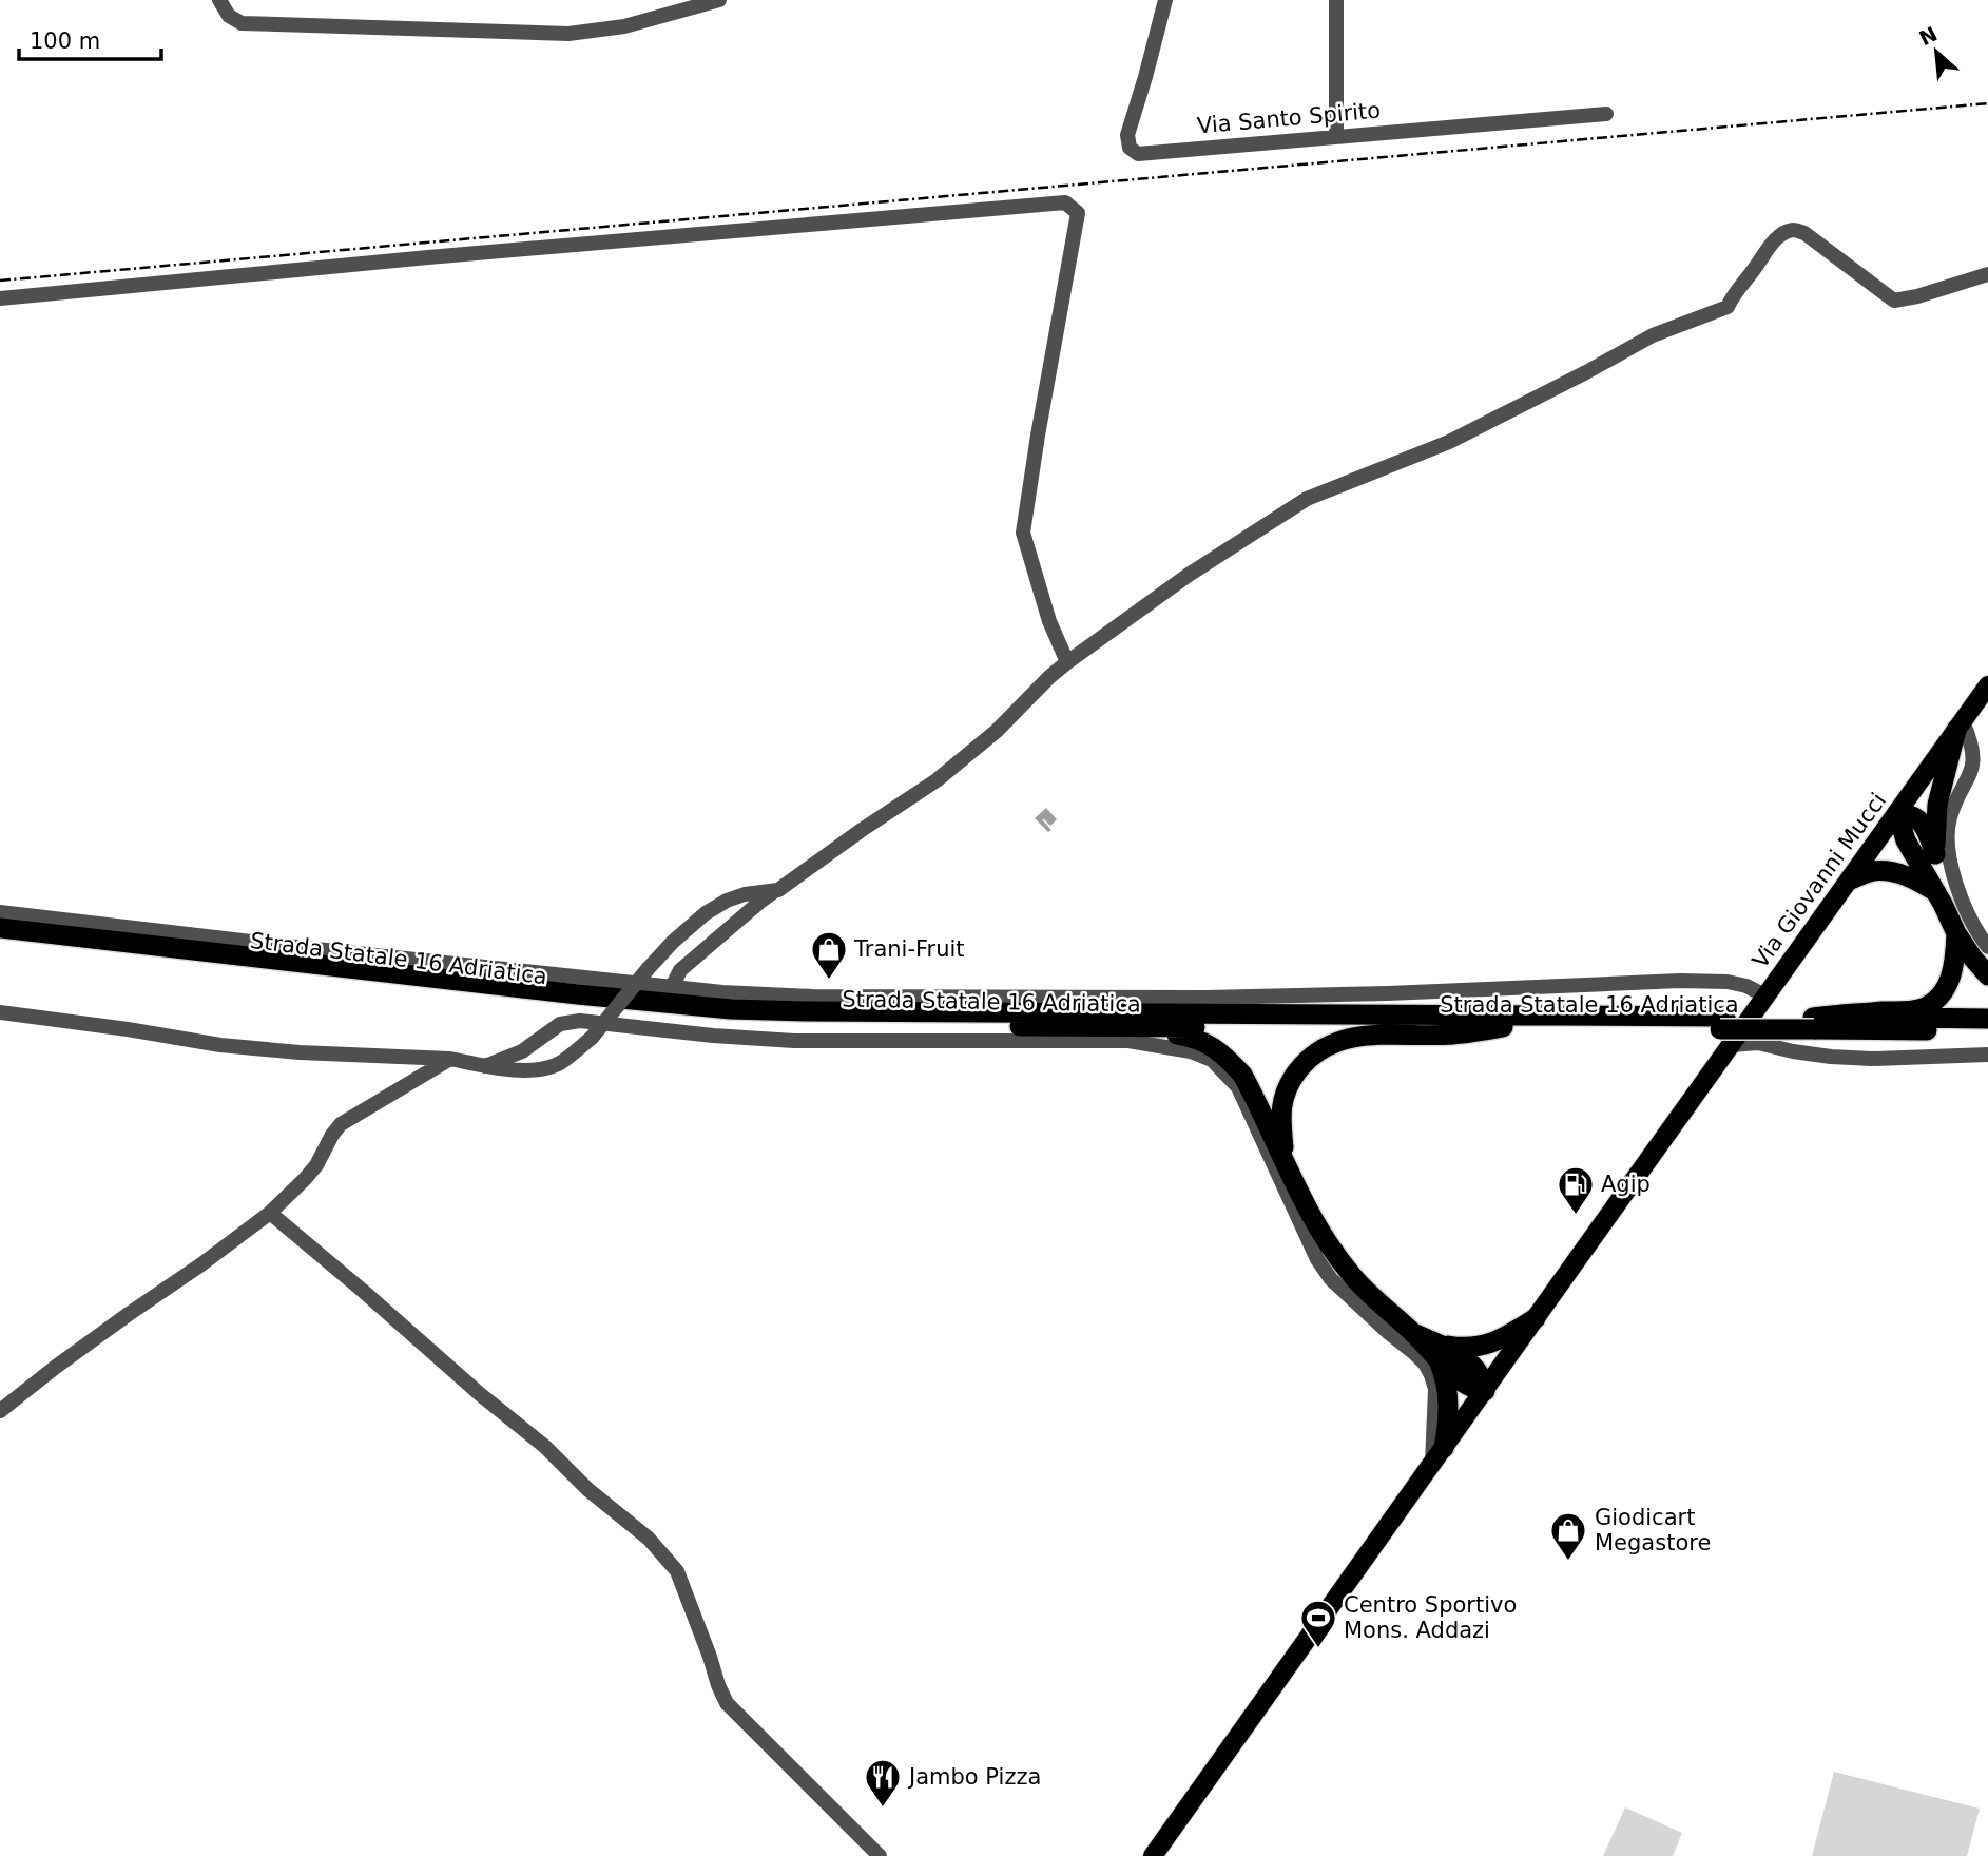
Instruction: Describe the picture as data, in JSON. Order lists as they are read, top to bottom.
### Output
{
  "streets": {
    "highway": ["Strada Statale 16 Adriatica"],
    "main road": ["Via Giovanni Mucci"],
    "street": ["Via Santo Spirito"]
  },
  "crossings": [
    ["Via Giovanni Mucci", "Strada Statale 16 Adriatica"]
  ],
  "places": {
    "shop": ["Trani-Fruit", "Giodicart Megastore"],
    "fuel station": ["Agip"],
    "sports": ["Centro Sportivo Mons. Addazi"],
    "restaurant": ["Jambo Pizza"]
  },
  "scale_bar": "100 m",
  "north": "top left"
}
